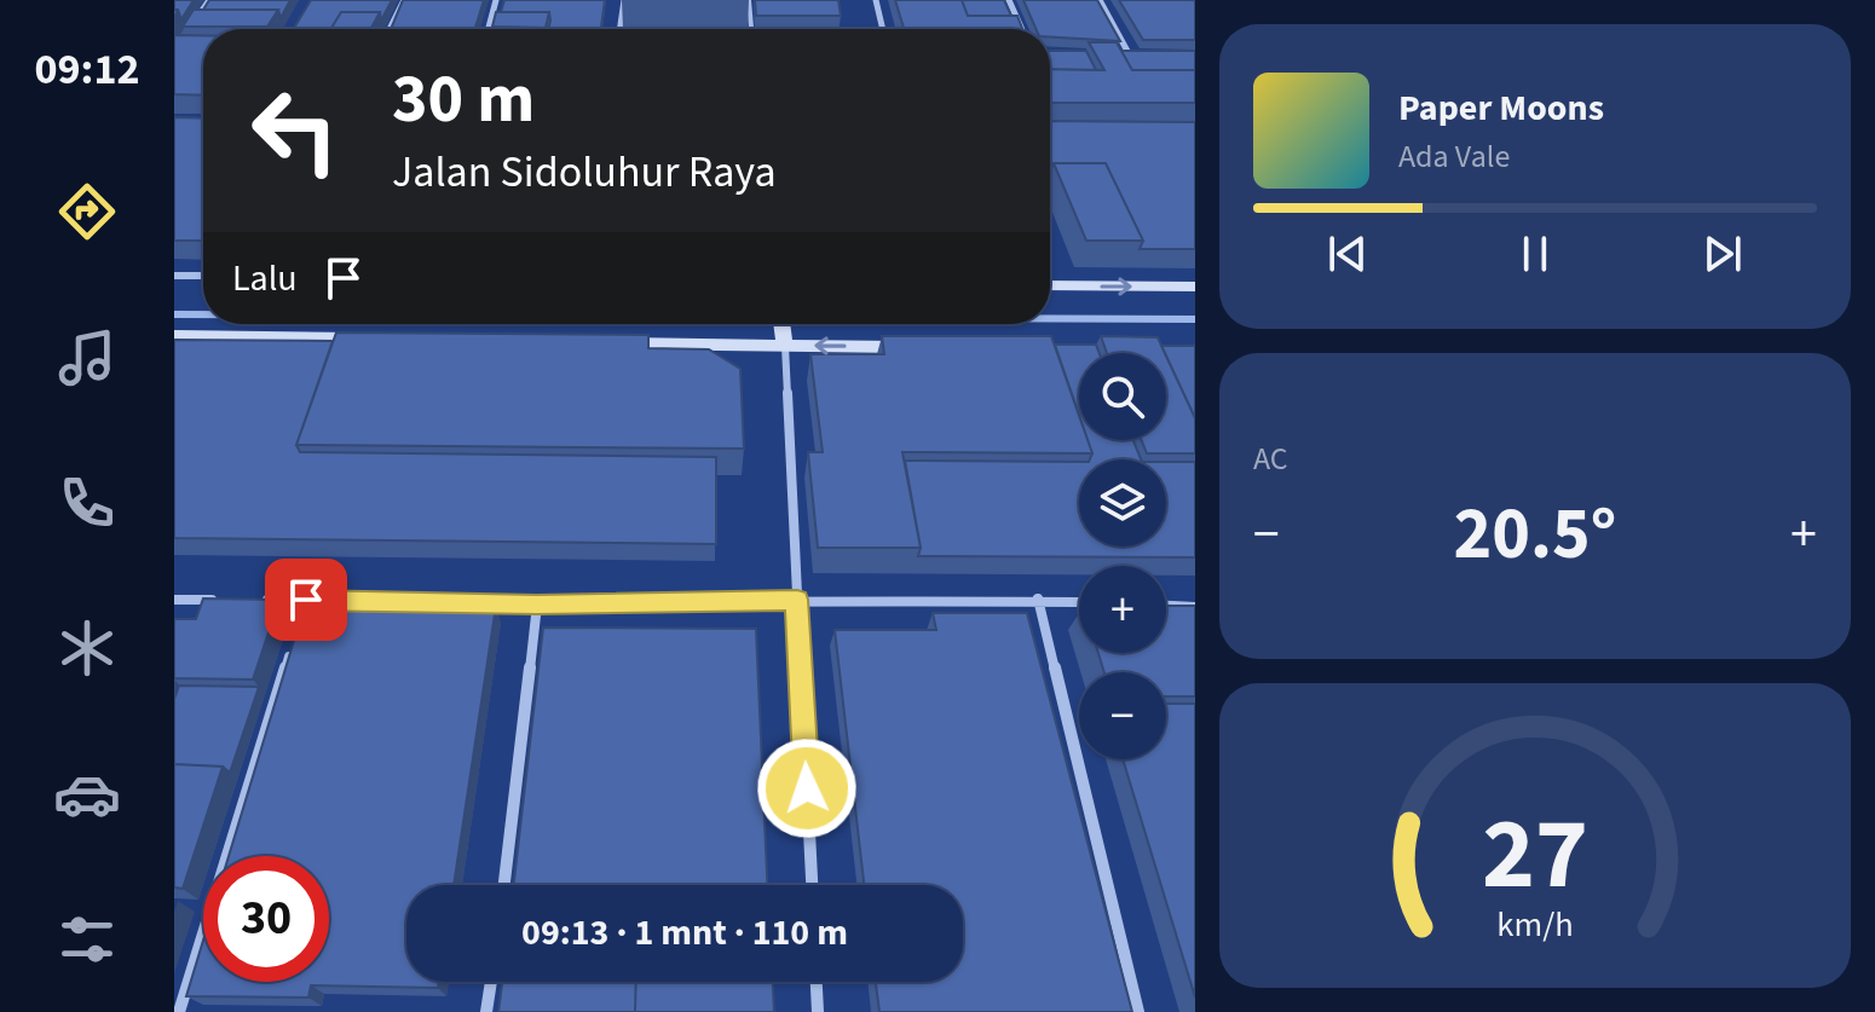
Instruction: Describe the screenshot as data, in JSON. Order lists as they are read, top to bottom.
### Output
{
  "page": {
    "tabs": "09:12",
    "turn": ["30 m", "Jalan Sidoluhur Raya"],
    "song": ["Paper Moons", "Ada Vale"],
    "then": "Lalu",
    "map_buttons": ["+", "−"],
    "tile": "AC",
    "heat": ["−", "20.5°", "+"],
    "limit": "30",
    "trip": "09:13 · 1 mnt · 110 m",
    "gauge": ["27", "km/h"]
  }
}
